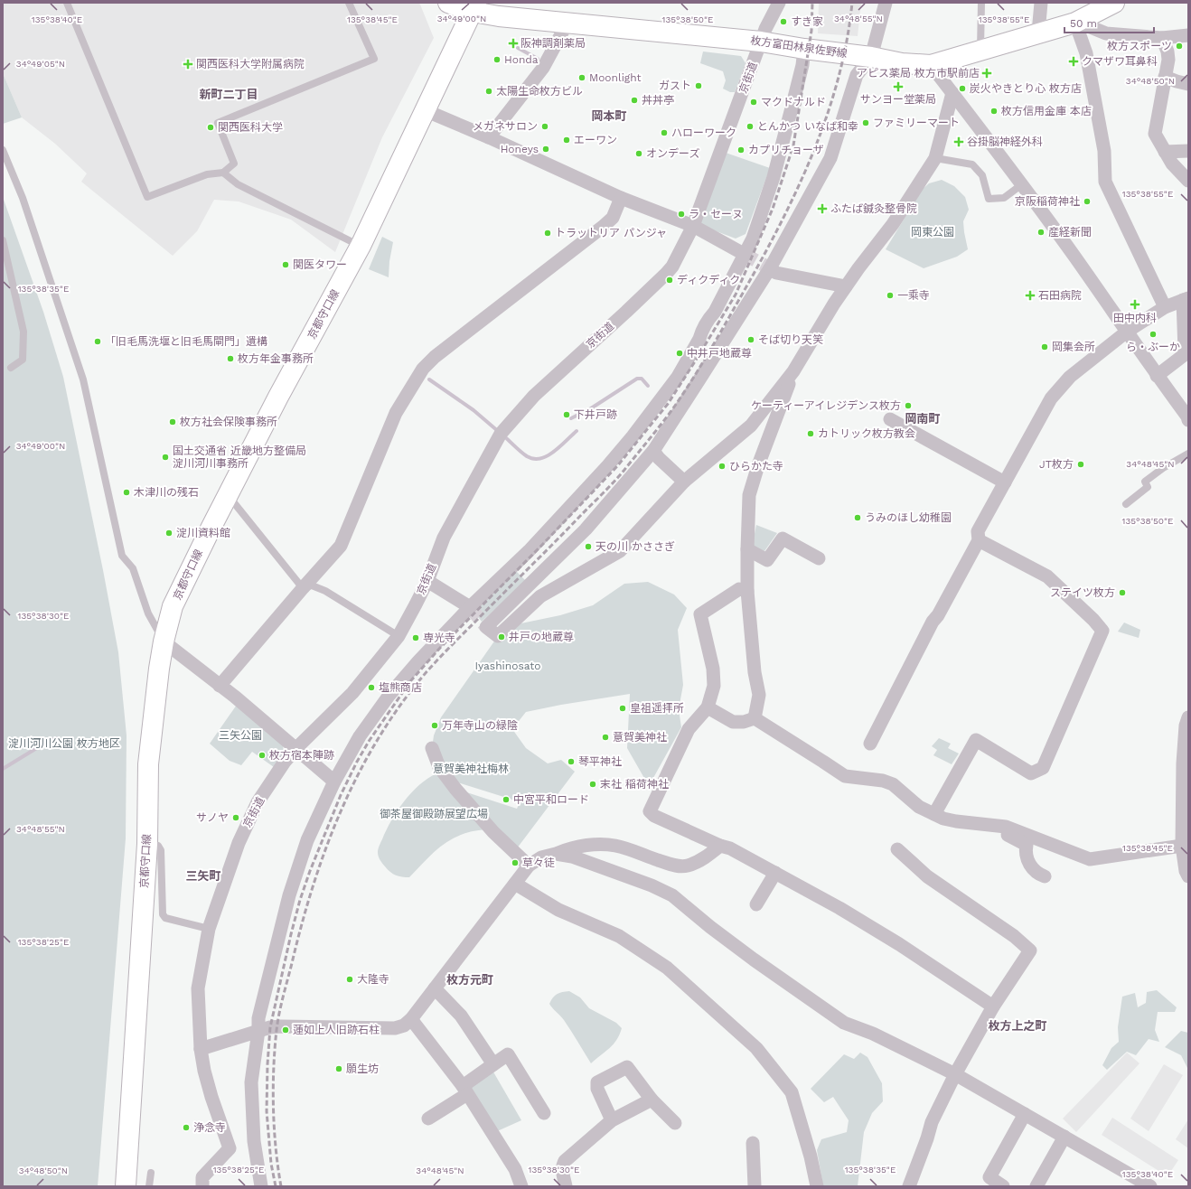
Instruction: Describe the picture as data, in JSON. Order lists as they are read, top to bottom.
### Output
{
  "streets": {
    "main road": ["枚方富田林泉佐野線", "京都守口線"],
    "street": ["京街道"]
  },
  "crossings": [
    ["枚方富田林泉佐野線", "京街道"],
    ["枚方富田林泉佐野線", "京都守口線"]
  ],
  "districts": [
    "新町二丁目",
    "岡本町",
    "岡南町",
    "三矢町",
    "枚方元町",
    "枚方上之町"
  ],
  "parks": [
    "岡東公園",
    "Iyashinosato",
    "三矢公園",
    "淀川河川公園 枚方地区",
    "意賀美神社梅林",
    "御茶屋御殿跡展望広場"
  ],
  "places": {
    "other": [
      "すき家",
      "枚方スポーツ",
      "Honda",
      "Moonlight",
      "ガスト",
      "炭火やきとり心 枚方店",
      "太陽生命枚方ビル",
      "丼丼亭",
      "マクドナルド",
      "枚方信用金庫 本店",
      "ファミリーマート",
      "メガネサロン",
      "とんかつ いなば和幸",
      "関西医科大学",
      "ハローワーク",
      "エーワン",
      "Honeys",
      "カプリチョーザ",
      "オンデーズ",
      "京阪稲荷神社",
      "ラ・セーヌ",
      "産経新聞",
      "トラットリア パンジャ",
      "関医タワー",
      "ディクディク",
      "一乘寺",
      "ら・ぶーか",
      "そば切り天笑",
      "「旧毛馬洗堰と旧毛馬閘門」遺構",
      "岡集会所",
      "中井戸地蔵尊",
      "枚方年金事務所",
      "ケーティーアイレジデンス枚方",
      "下井戸跡",
      "枚方社会保険事務所",
      "カトリック枚方教会",
      "国土交通省 近畿地方整備局 淀川河川事務所",
      "JT枚方",
      "ひらかた寺",
      "木津川の残石",
      "うみのほし幼稚園",
      "淀川資料館",
      "天の川 かささぎ",
      "ステイツ枚方",
      "井戸の地蔵尊",
      "専光寺",
      "塩熊商店",
      "皇祖遥拝所",
      "万年寺山の緑陰",
      "意賀美神社",
      "枚方宿本陣跡",
      "琴平神社",
      "末社 稲荷神社",
      "中宮平和ロード",
      "サノヤ",
      "草々徒",
      "大隆寺",
      "蓮如上人旧跡石柱",
      "願生坊",
      "浄念寺"
    ],
    "health": [
      "阪神調剤薬局",
      "クマザワ耳鼻科",
      "関西医科大学附属病院",
      "アピス薬局 枚方市駅前店",
      "サンヨー堂薬局",
      "谷掛脳神経外科",
      "ふたば鍼灸整骨院",
      "石田病院",
      "田中内科"
    ]
  },
  "scale_bar": "50 m",
  "coordinates": [
    "34°49'00\"N",
    "34°48'55\"N",
    "135°38'40\"E",
    "135°38'45\"E",
    "135°38'50\"E",
    "135°38'55\"E",
    "34°49'05\"N",
    "34°48'50\"N",
    "135°38'35\"E",
    "34°48'45\"N",
    "135°38'30\"E",
    "135°38'25\"E"
  ]
}
